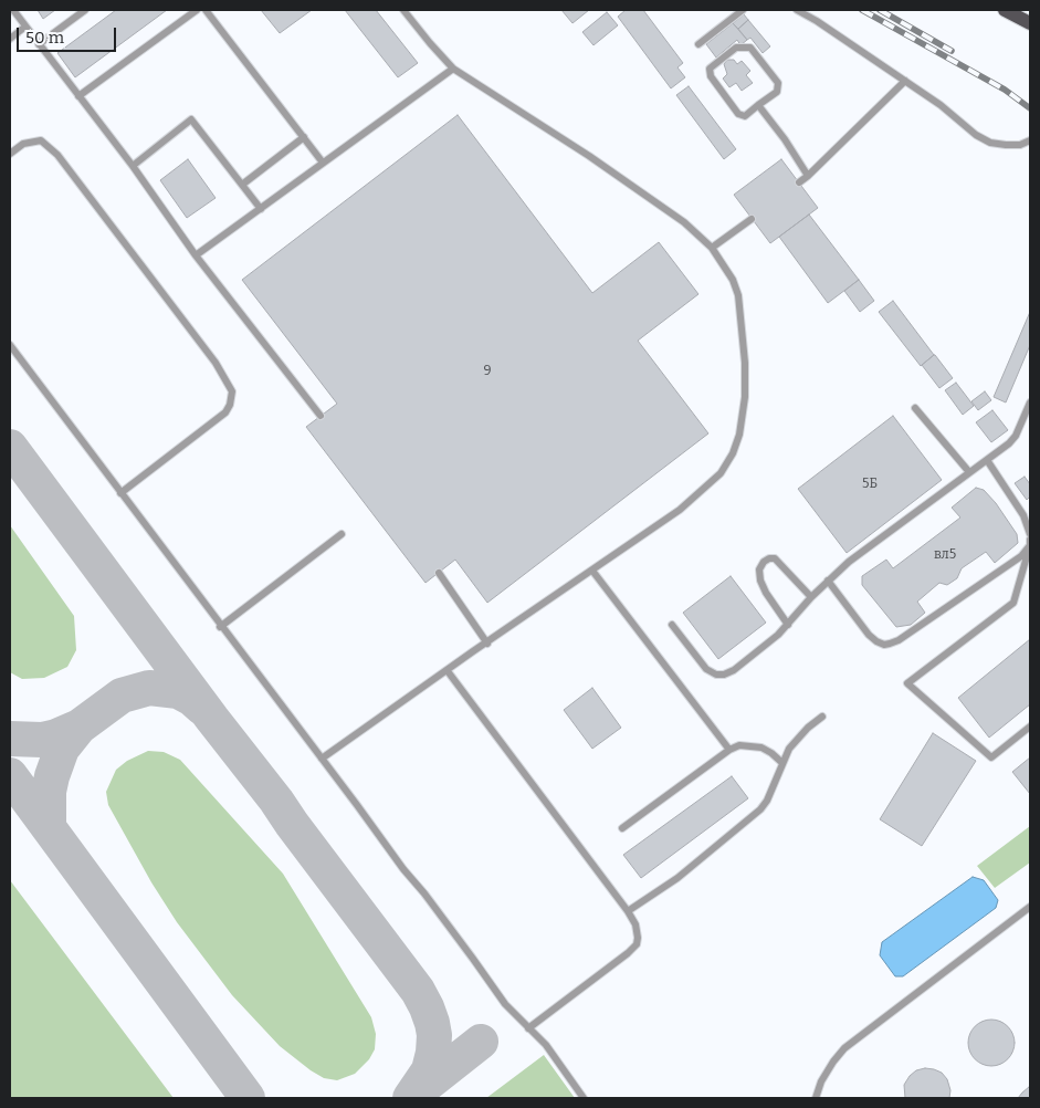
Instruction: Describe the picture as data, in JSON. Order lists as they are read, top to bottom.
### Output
{
  "house_numbers": ["9", "5Б", "вл5"],
  "scale_bar": "50 m"
}
